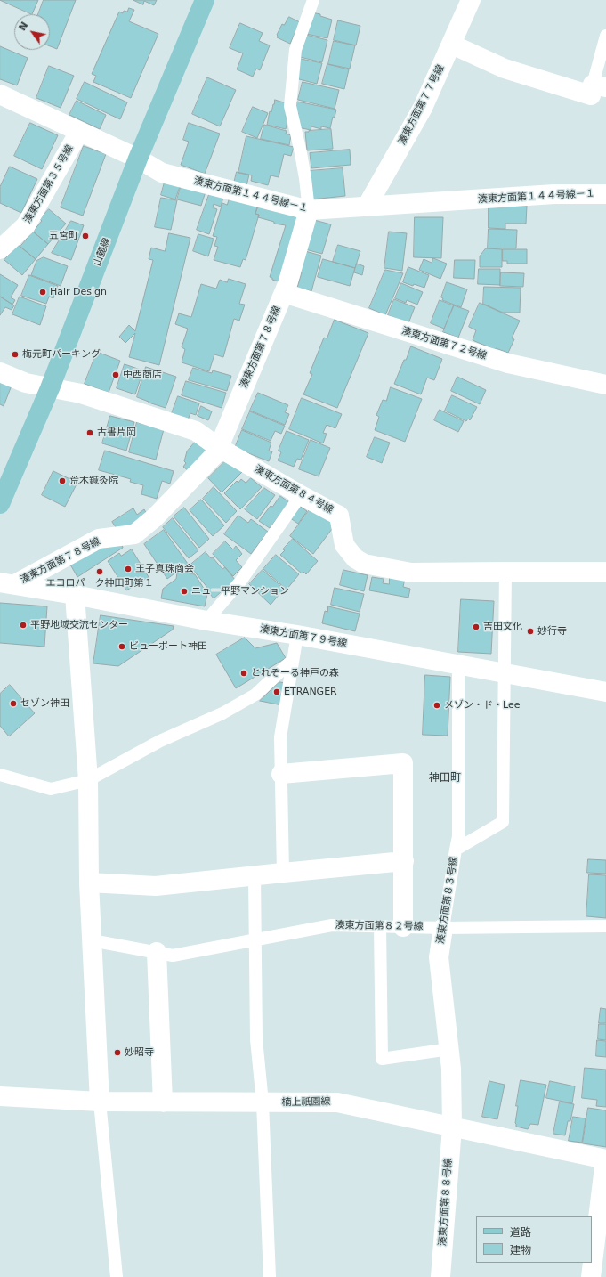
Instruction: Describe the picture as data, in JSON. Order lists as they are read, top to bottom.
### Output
{
  "streets": {
    "main road": ["山麓線"],
    "street": [
      "湊東方面第７７号線",
      "湊東方面第３５号線",
      "湊東方面第１４４号線－１",
      "湊東方面第７２号線",
      "湊東方面第７８号線",
      "湊東方面第８４号線",
      "湊東方面第７９号線",
      "湊東方面第８３号線",
      "楠上祇園線",
      "湊東方面第８８号線"
    ],
    "lane": ["湊東方面第８２号線"]
  },
  "crossings": [
    ["湊東方面第７７号線", "湊東方面第１４４号線－１"],
    ["湊東方面第３５号線", "湊東方面第１４４号線－１"],
    ["湊東方面第１４４号線－１", "山麓線"],
    ["湊東方面第１４４号線－１", "湊東方面第７８号線"],
    ["山麓線", "湊東方面第８４号線"],
    ["湊東方面第７２号線", "湊東方面第７８号線"],
    ["湊東方面第７８号線", "湊東方面第８４号線"],
    ["湊東方面第７８号線", "湊東方面第７９号線"],
    ["湊東方面第８４号線", "湊東方面第８３号線"],
    ["湊東方面第７９号線", "湊東方面第８３号線"],
    ["湊東方面第８３号線", "湊東方面第８２号線"],
    ["湊東方面第８３号線", "楠上祇園線"],
    ["湊東方面第８３号線", "湊東方面第８８号線"],
    ["楠上祇園線", "湊東方面第８８号線"]
  ],
  "districts": ["神田町"],
  "places": [
    "五宮町",
    "Hair Design",
    "梅元町パーキング",
    "中西商店",
    "古書片岡",
    "荒木鍼灸院",
    "王子真珠商会",
    "エコロパーク神田町第１",
    "ニュー平野マンション",
    "平野地域交流センター",
    "吉田文化",
    "妙行寺",
    "ビューポート神田",
    "とれぞーる神戸の森",
    "ETRANGER",
    "セゾン神田",
    "メゾン・ド・Lee",
    "妙昭寺"
  ],
  "legend": ["道路", "建物"],
  "north": "top left"
}
